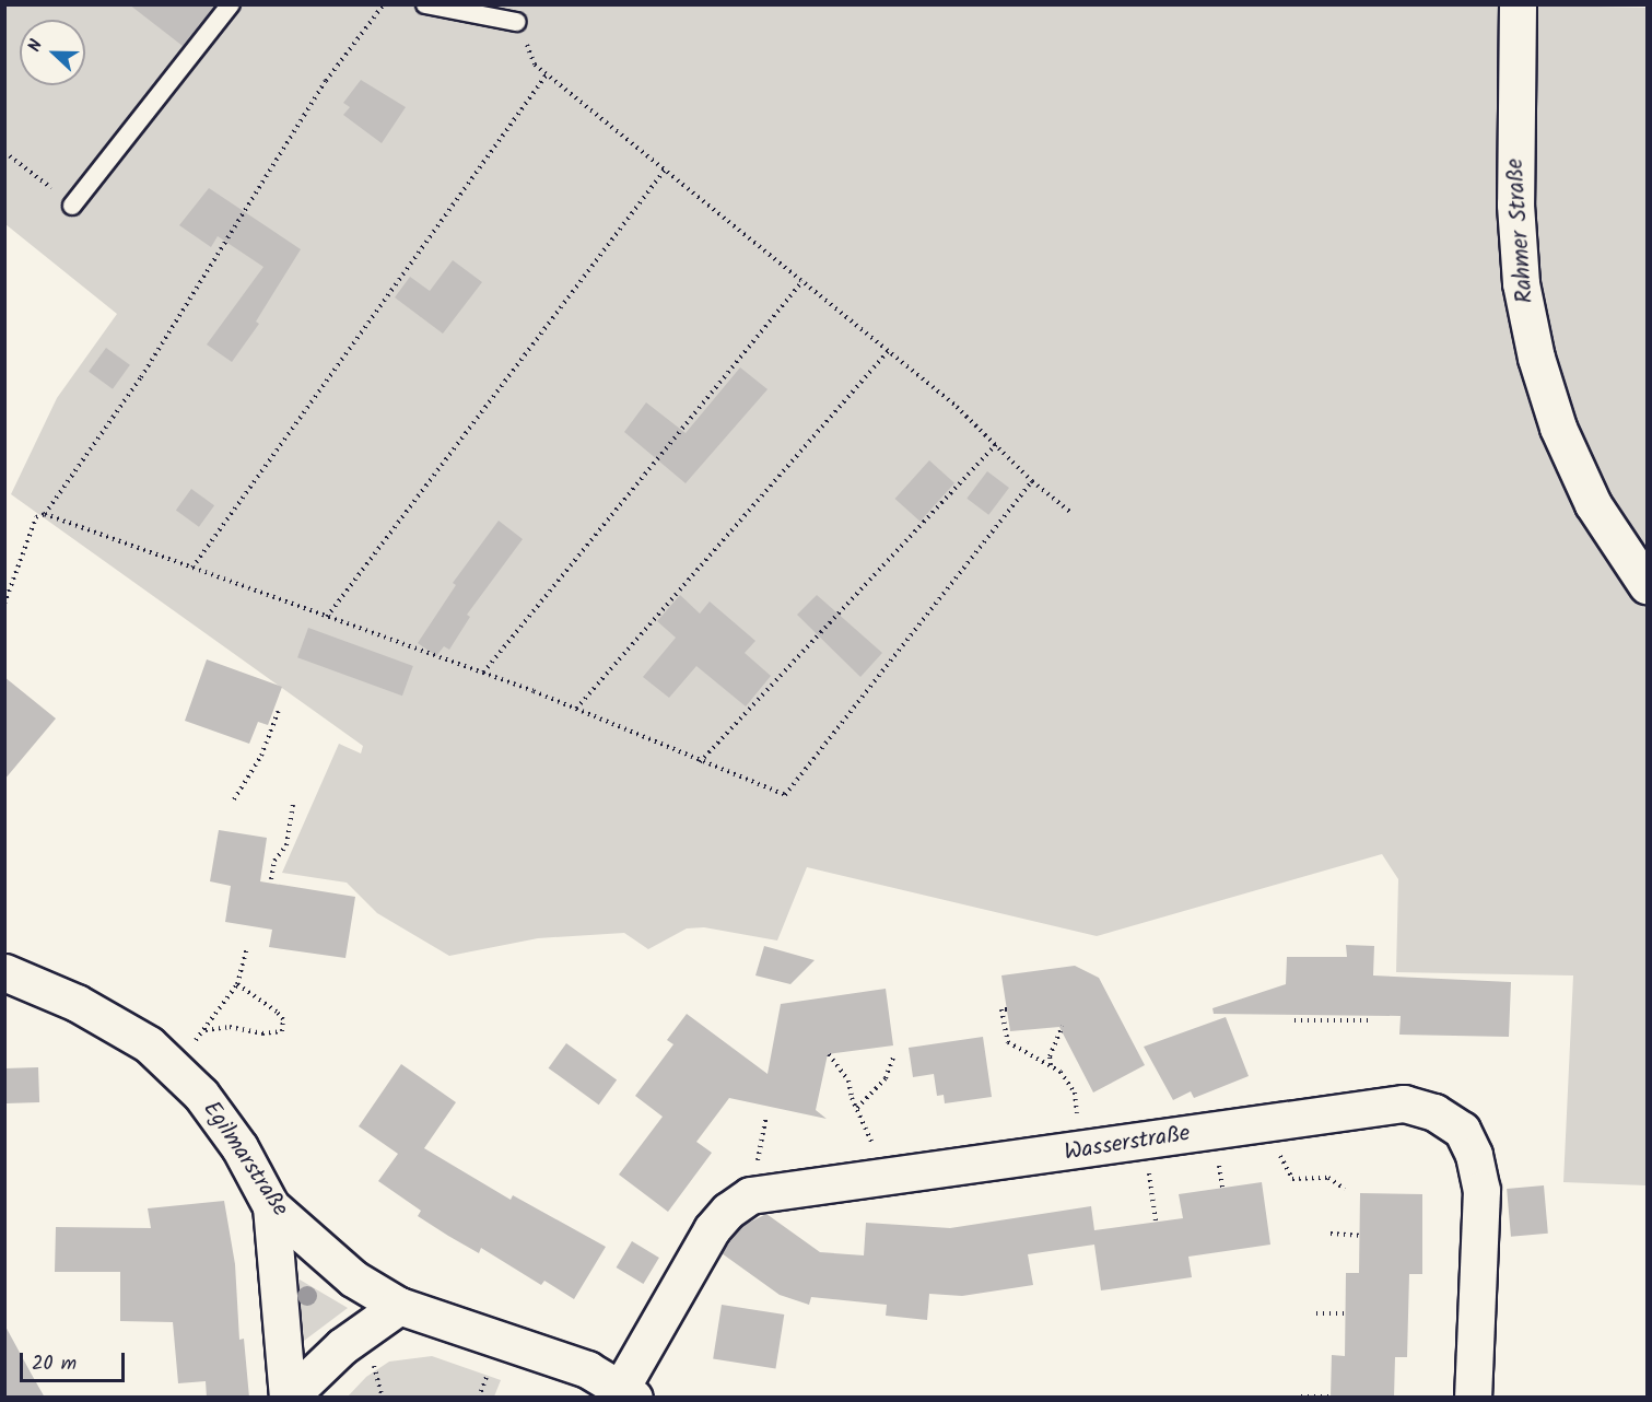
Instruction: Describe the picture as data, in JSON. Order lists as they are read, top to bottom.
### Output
{
  "streets": {
    "street": ["Rahmer Straße", "Wasserstraße", "Egilmarstraße"]
  },
  "crossings": [
    ["Wasserstraße", "Egilmarstraße"]
  ],
  "scale_bar": "20 m",
  "north": "left"
}
